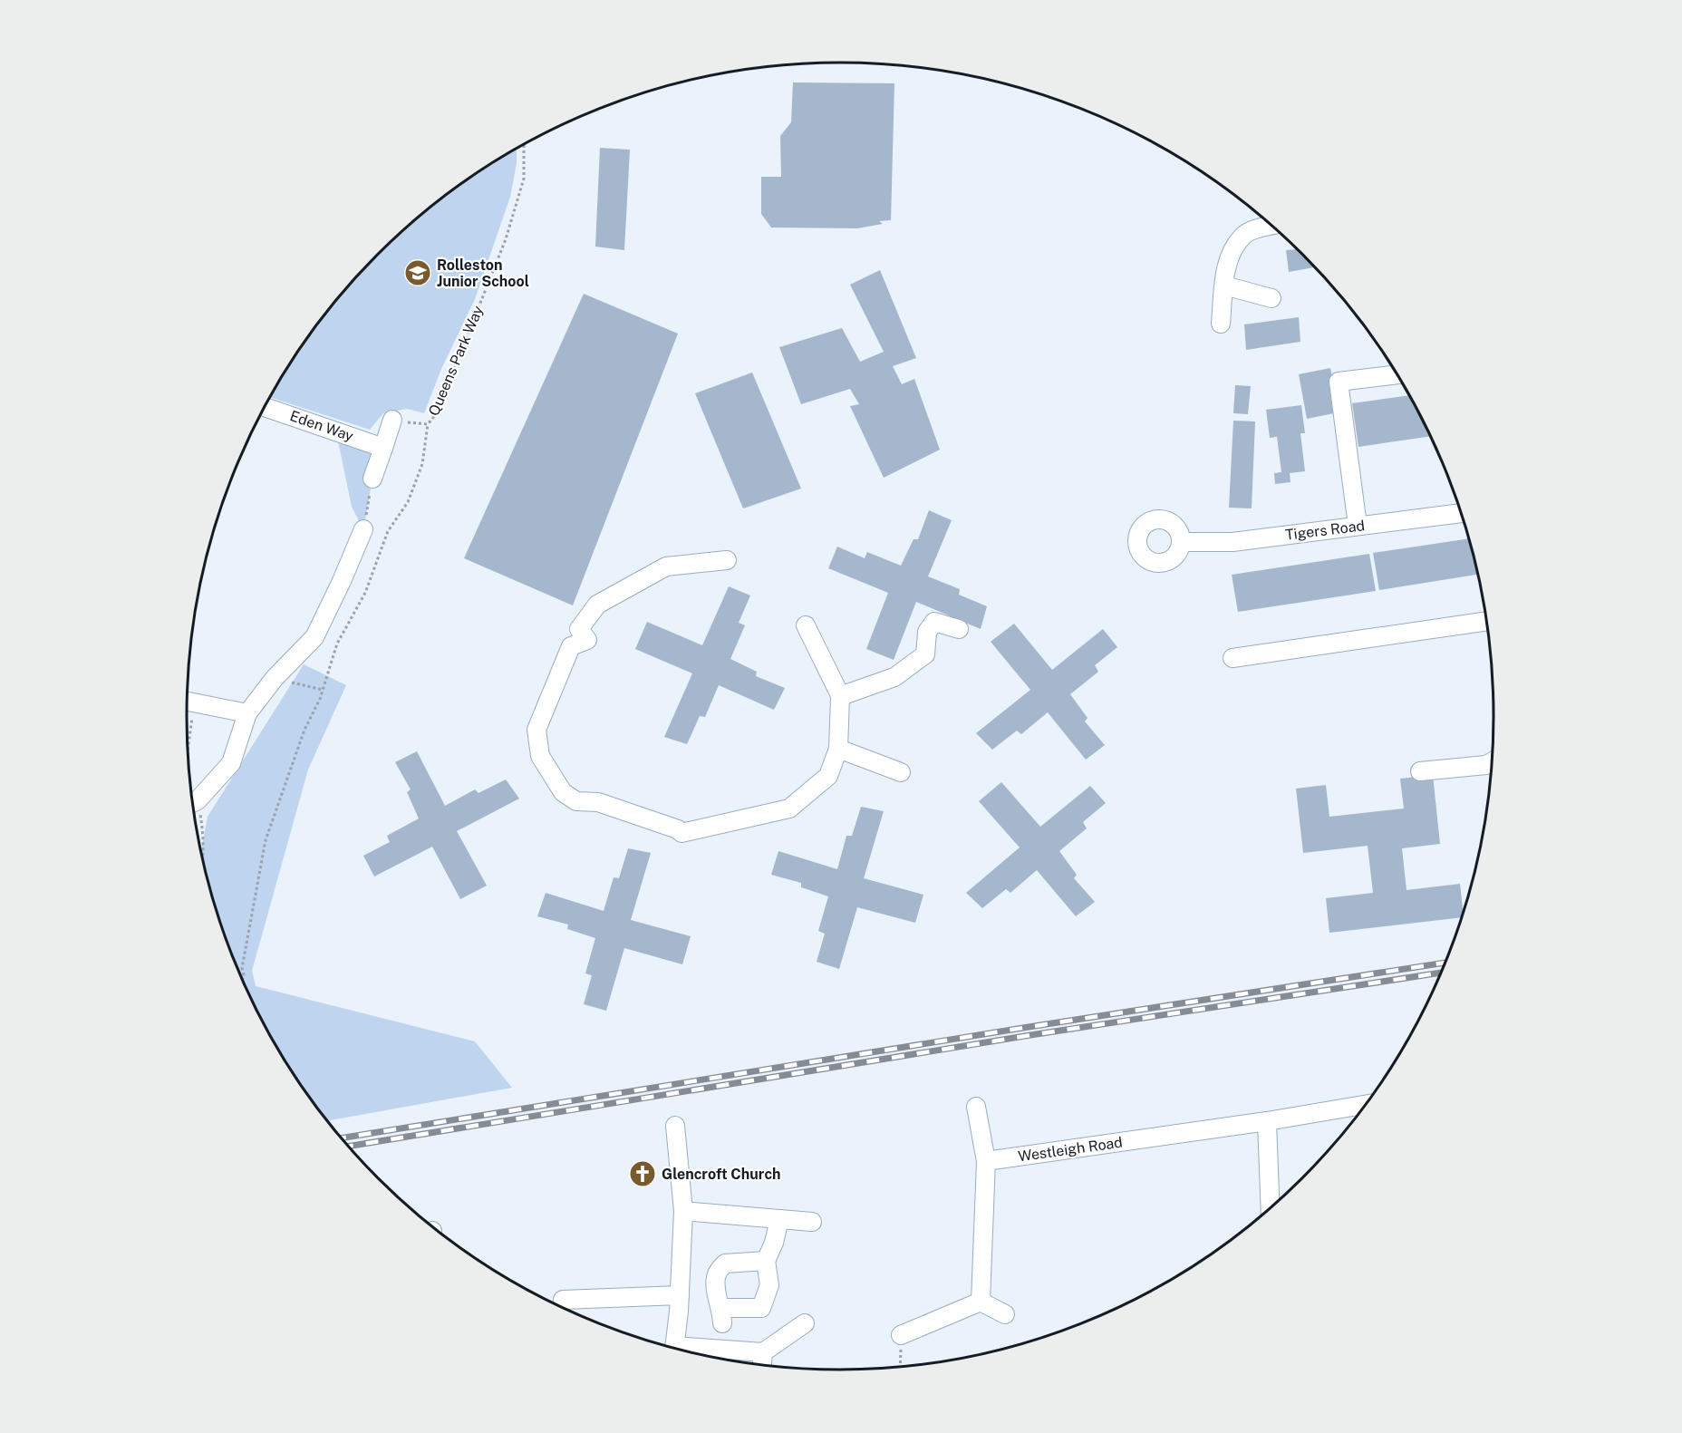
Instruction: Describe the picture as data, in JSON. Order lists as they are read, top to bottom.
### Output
{
  "streets": {
    "street": ["Eden Way", "Tigers Road", "Westleigh Road"],
    "path": ["Queens Park Way"]
  },
  "places": {
    "school or university": ["Rolleston Junior School"],
    "church": ["Glencroft Church"]
  }
}
